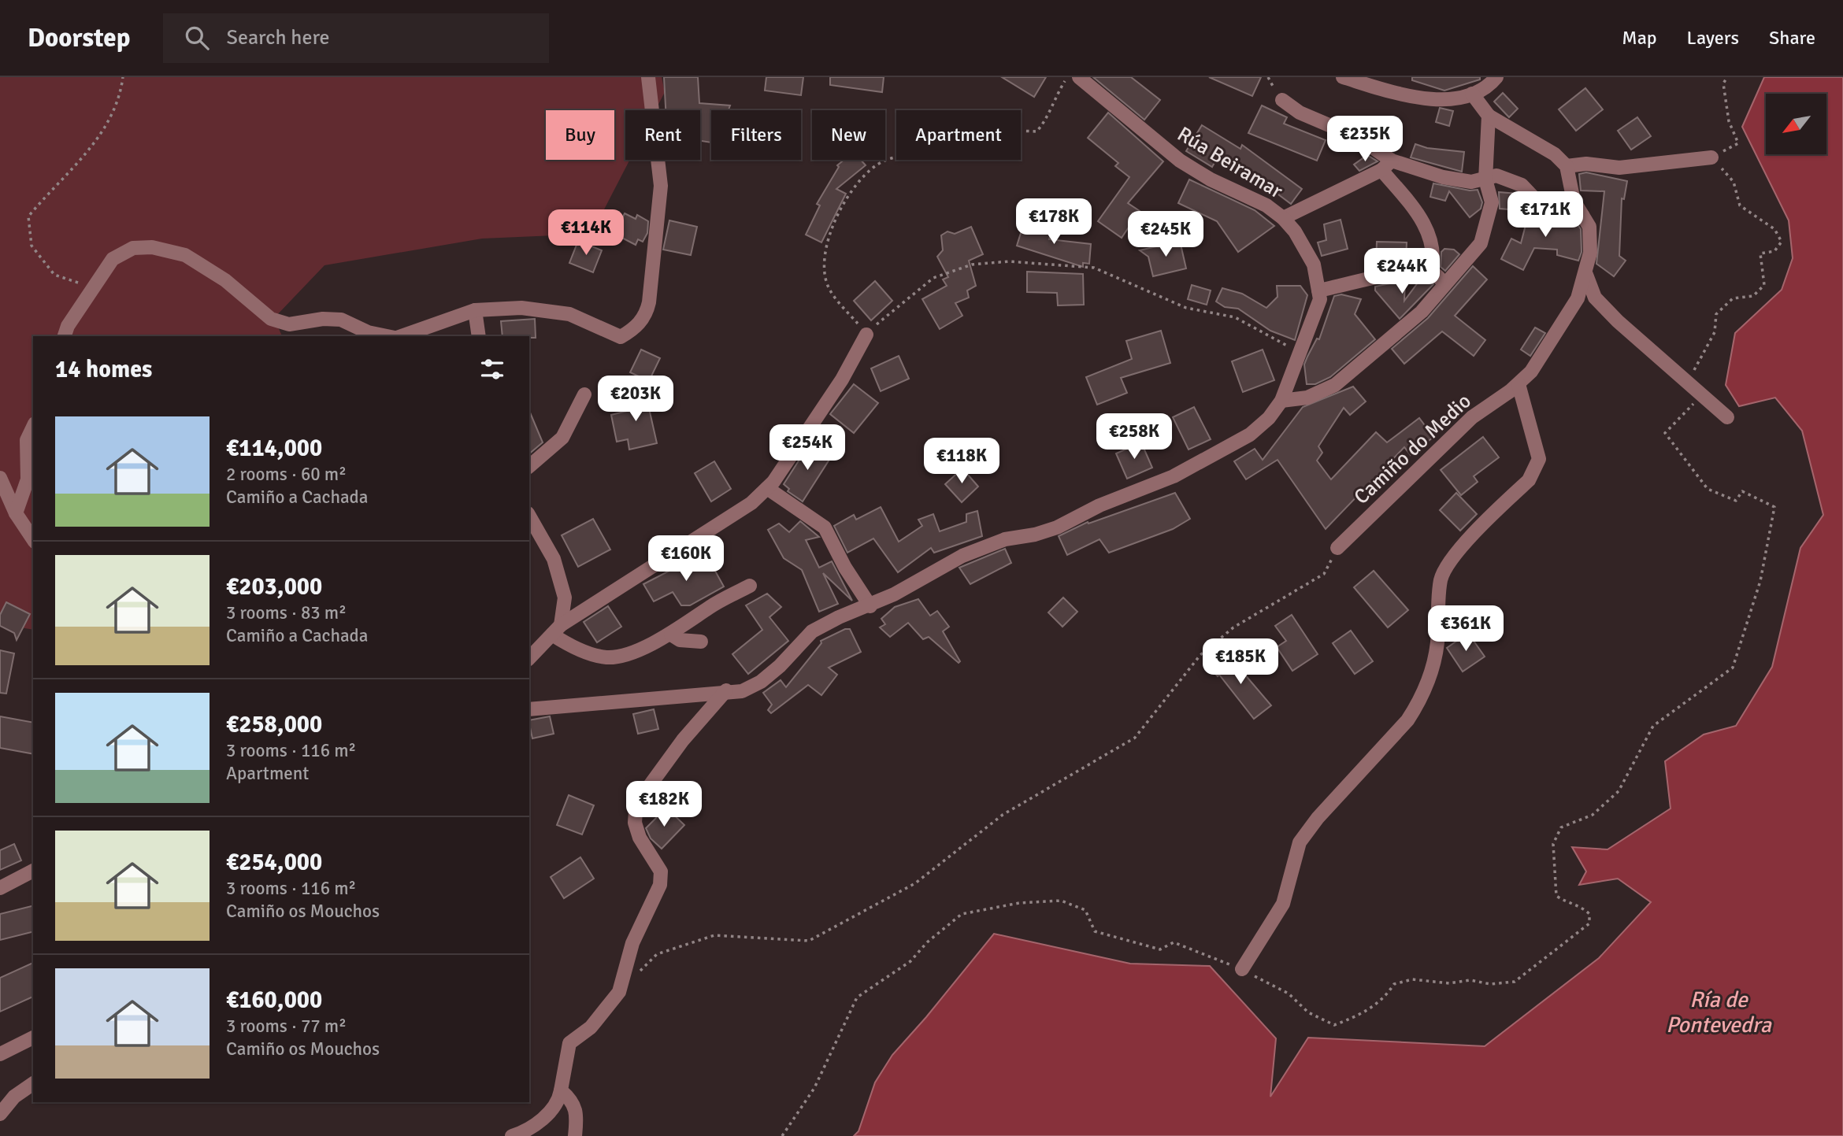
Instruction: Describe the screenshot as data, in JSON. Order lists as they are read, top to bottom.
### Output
{
  "streets": {
    "street": ["Rúa Beiramar", "Camiño do Medio"]
  },
  "water": ["Ría de Pontevedra"],
  "north": "bottom left",
  "page": {
    "header": "Doorstep",
    "search": "Search here",
    "nav": ["Map", "Layers", "Share"],
    "chip": [
      "Buy",
      "Rent",
      "Filters",
      "New",
      "Apartment"
    ],
    "price": [
      "€235K",
      "€171K",
      "€178K",
      "€114K",
      "€245K",
      "€244K",
      "€203K",
      "€258K",
      "€254K",
      "€118K",
      "€160K",
      "€361K",
      "€185K",
      "€182K"
    ],
    "heading": "14 homes",
    "list": [
      {
        "name": "€114,000",
        "note": "2 rooms · 60 m² · Camiño a Cachada"
      },
      {
        "name": "€203,000",
        "note": "3 rooms · 83 m² · Camiño a Cachada"
      },
      {
        "name": "€258,000",
        "note": "3 rooms · 116 m² · Apartment"
      },
      {
        "name": "€254,000",
        "note": "3 rooms · 116 m² · Camiño os Mouchos"
      },
      {
        "name": "€160,000",
        "note": "3 rooms · 77 m² · Camiño os Mouchos"
      }
    ]
  }
}
